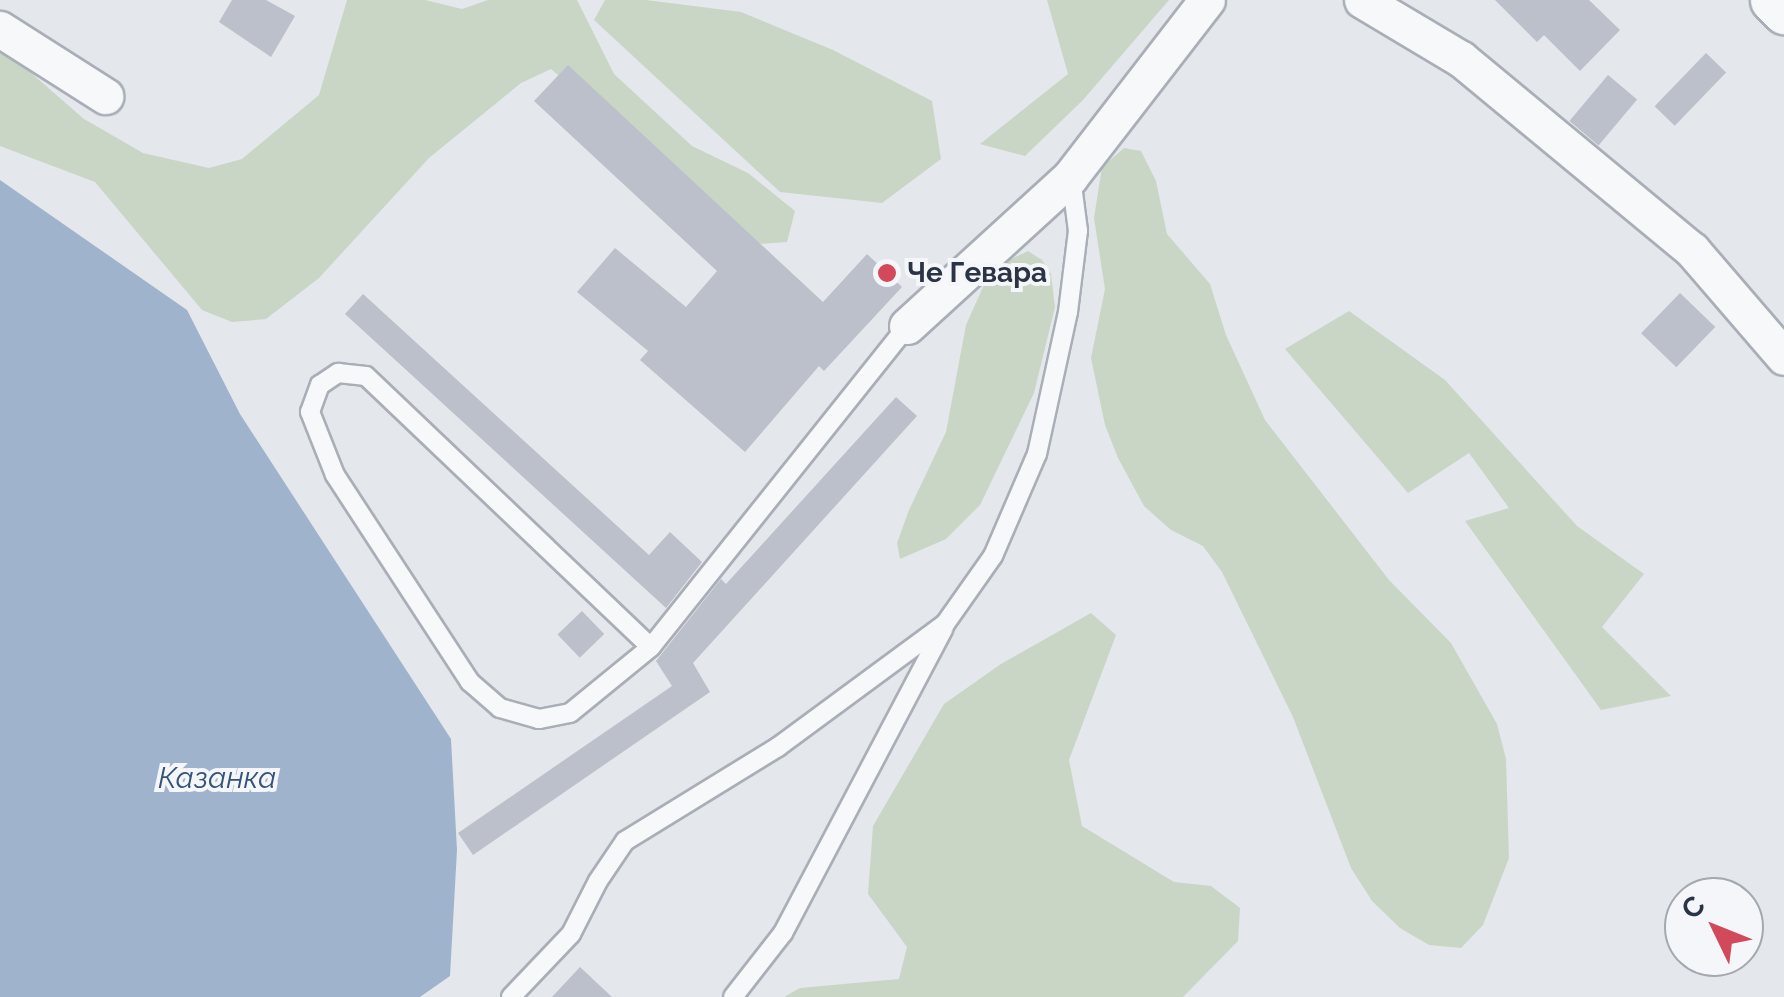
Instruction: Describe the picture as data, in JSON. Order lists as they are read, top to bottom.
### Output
{
  "water": ["Казанка"],
  "places": ["Че Гевара"],
  "north": "top left"
}
